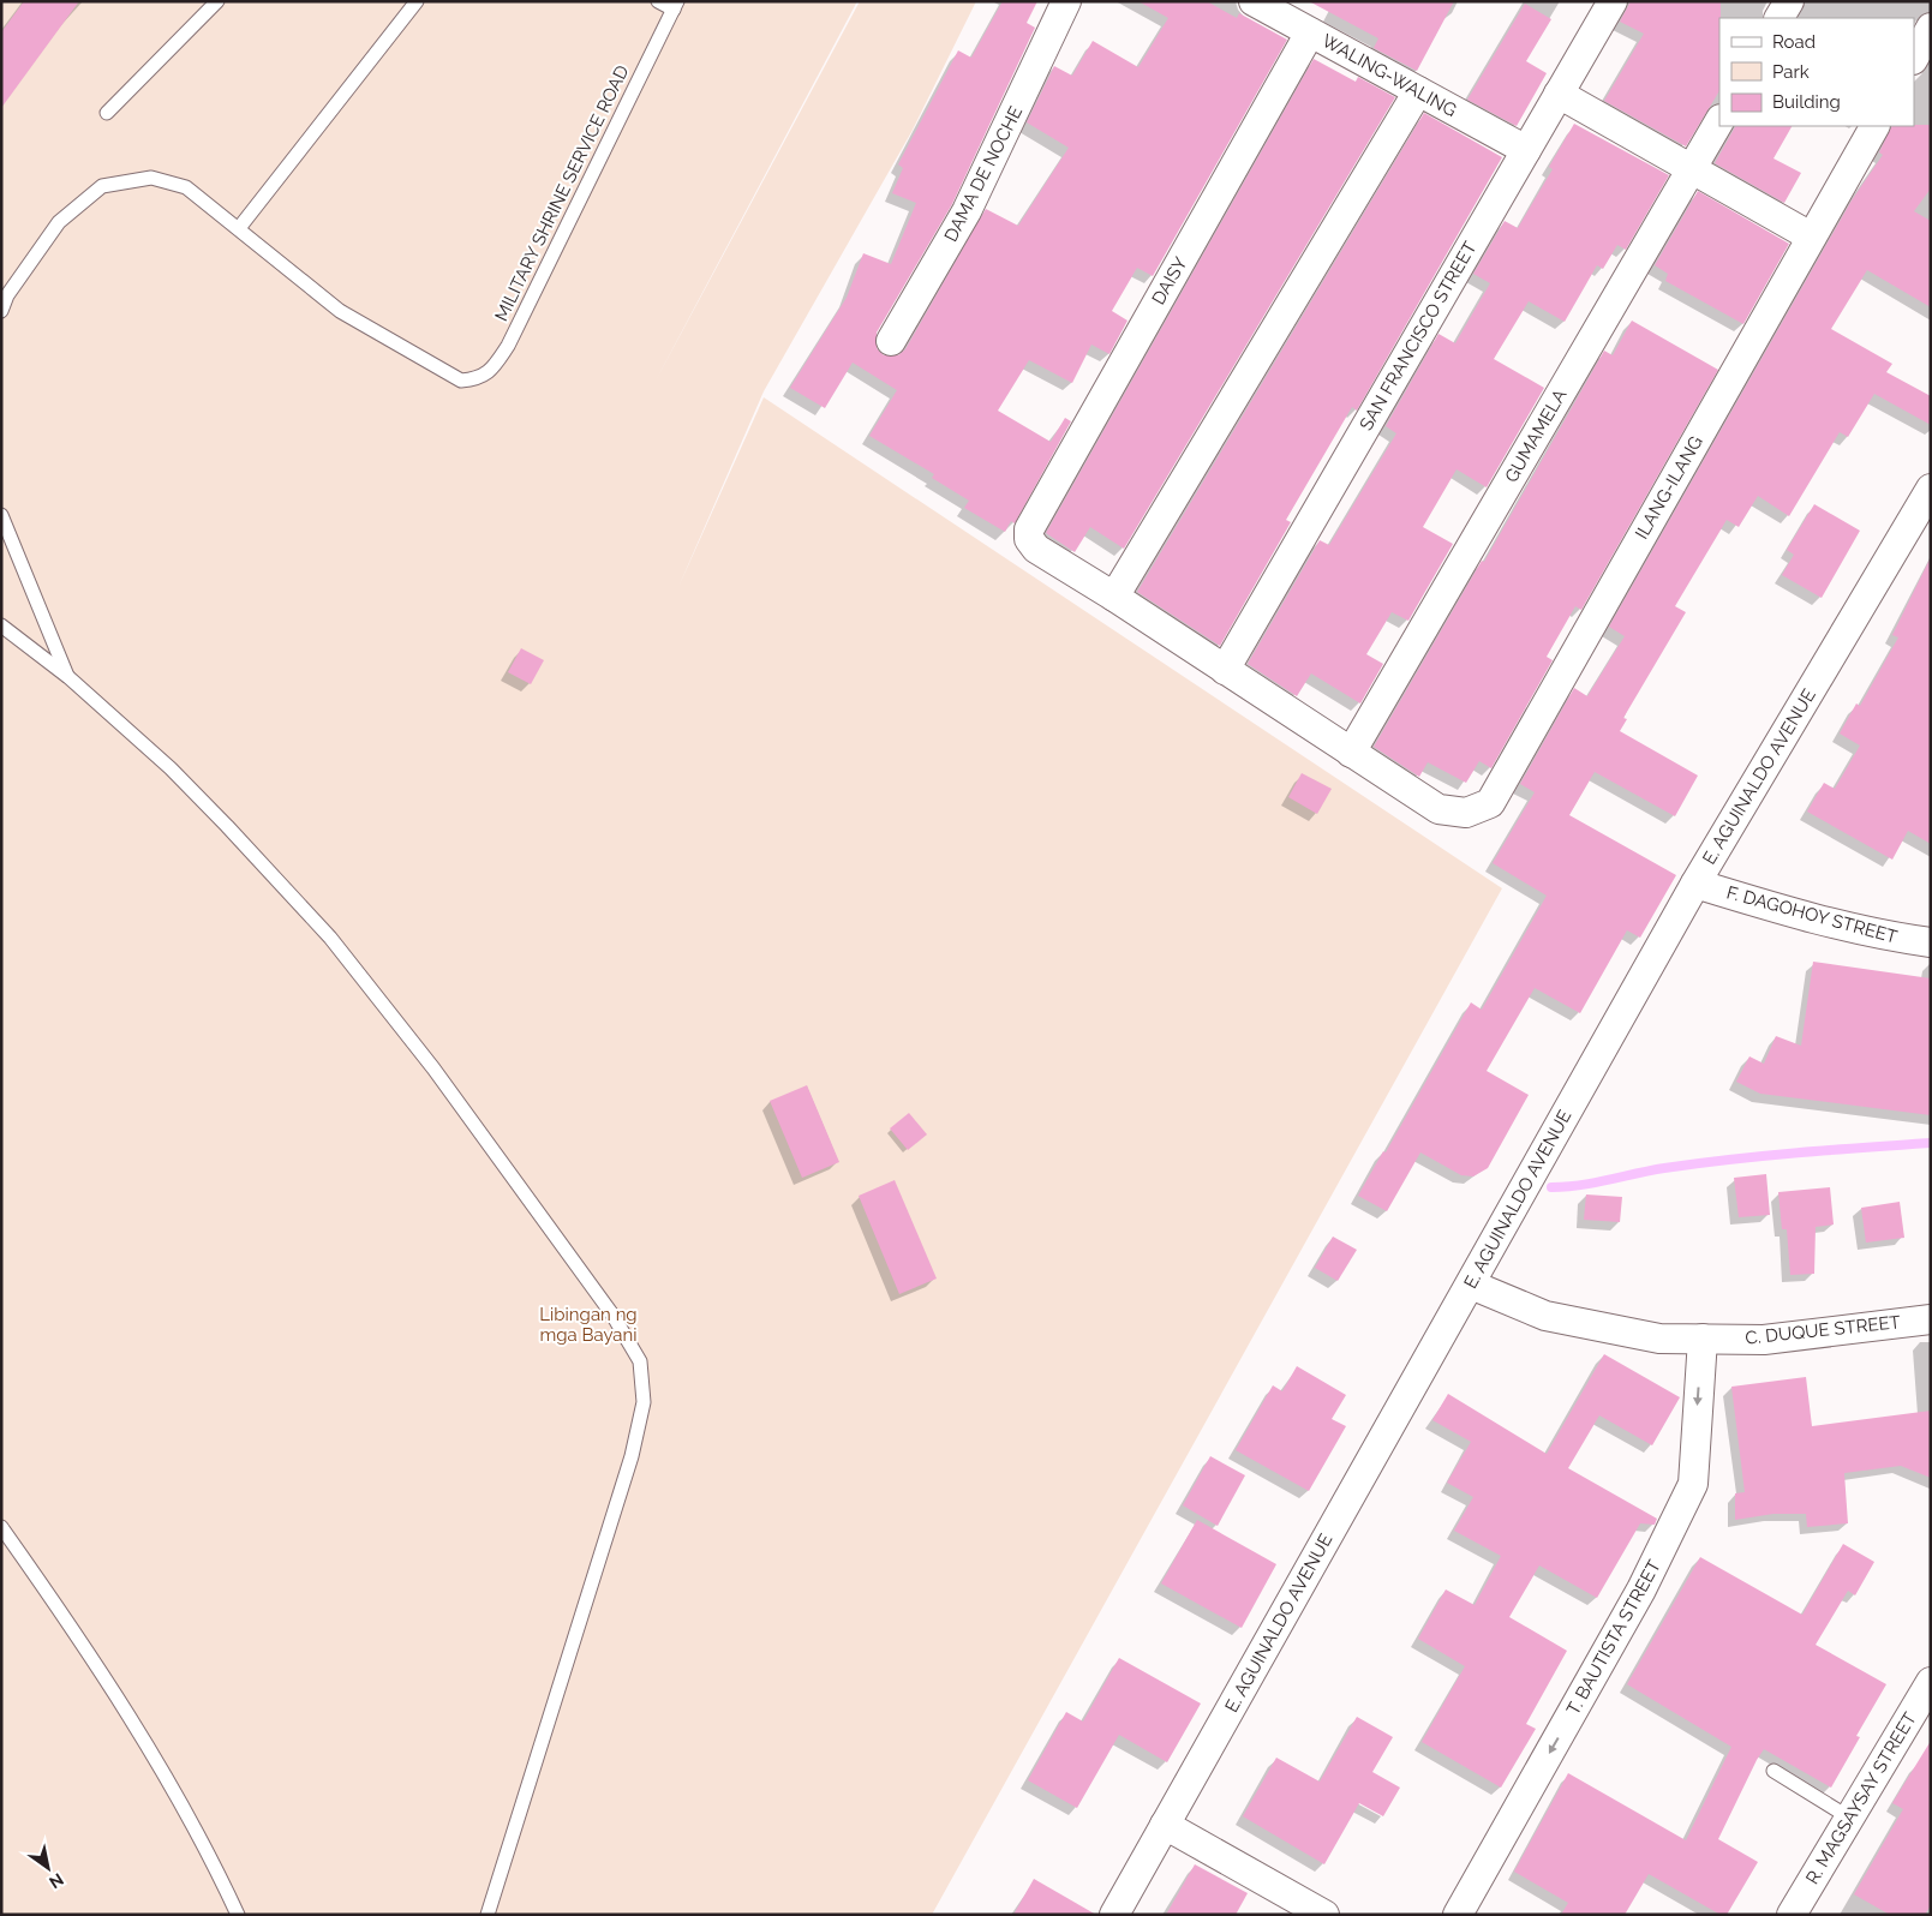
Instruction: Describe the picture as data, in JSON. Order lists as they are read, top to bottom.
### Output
{
  "streets": {
    "street": [
      "WALING-WALING",
      "DAMA DE NOCHE",
      "DAISY",
      "SAN FRANCISCO STREET",
      "GUMAMELA",
      "ILANG-ILANG",
      "E. AGUINALDO AVENUE",
      "F. DAGOHOY STREET",
      "C. DUQUE STREET",
      "T. BAUTISTA STREET",
      "R. MAGSAYSAY STREET"
    ],
    "lane": ["MILITARY SHRINE SERVICE ROAD"]
  },
  "crossings": [
    ["WALING-WALING", "DAISY"],
    ["WALING-WALING", "SAN FRANCISCO STREET"],
    ["GUMAMELA", "ILANG-ILANG"],
    ["E. AGUINALDO AVENUE", "F. DAGOHOY STREET"],
    ["E. AGUINALDO AVENUE", "C. DUQUE STREET"],
    ["C. DUQUE STREET", "T. BAUTISTA STREET"]
  ],
  "one_way": ["T. BAUTISTA STREET"],
  "parks": ["Libingan ng mga Bayani"],
  "legend": ["Road", "Park", "Building"],
  "north": "bottom right"
}
